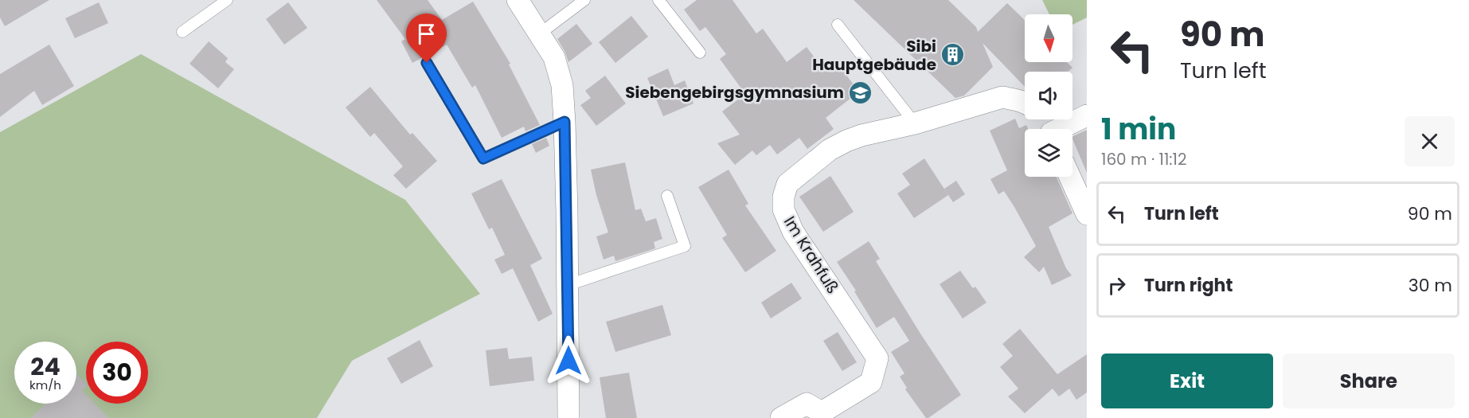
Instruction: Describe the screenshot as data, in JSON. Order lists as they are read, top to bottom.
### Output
{
  "streets": {
    "street": ["Im Krahfuß"]
  },
  "places": {
    "building": ["Sibi Hauptgebäude"],
    "school or university": ["Siebengebirgsgymnasium"]
  },
  "north": "bottom",
  "page": {
    "turn": ["90 m", "Turn left"],
    "heading": ["1 min", "160 m · 11:12"],
    "list": [
      {
        "name": "Turn left",
        "value": "90 m"
      },
      {
        "name": "Turn right",
        "value": "30 m"
      }
    ],
    "speed": "24 km/h",
    "limit": "30",
    "buttons": ["Exit", "Share"]
  }
}
